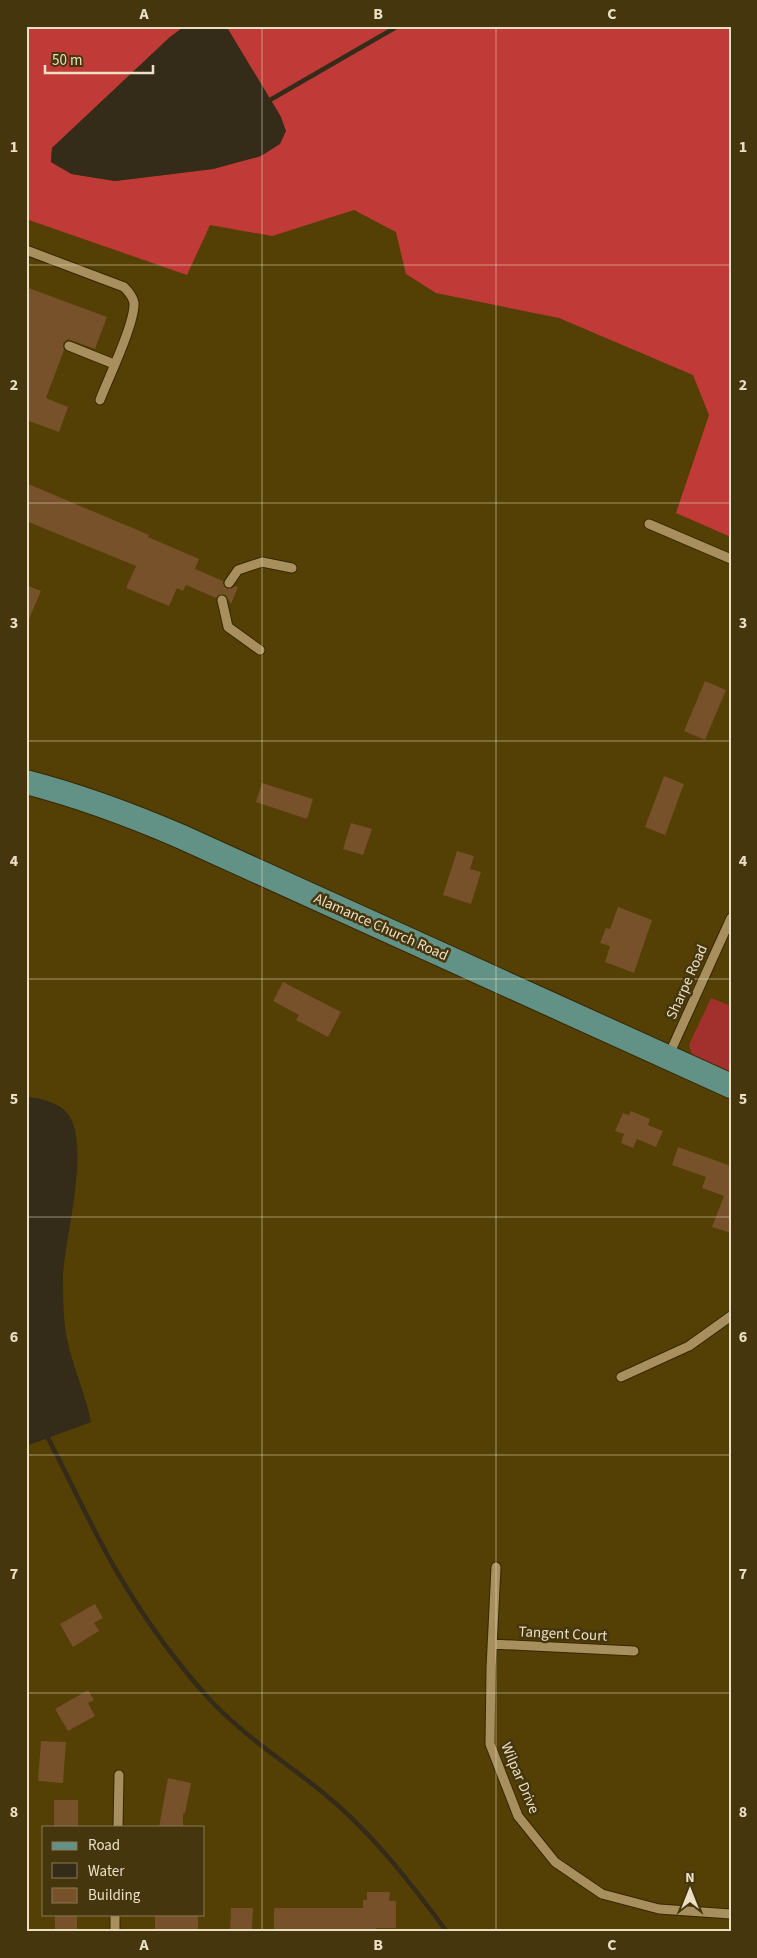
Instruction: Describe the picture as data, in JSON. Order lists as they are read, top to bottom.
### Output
{
  "streets": {
    "main road": ["Alamance Church Road"],
    "street": ["Sharpe Road", "Tangent Court", "Wilpar Drive"]
  },
  "crossings": [
    ["Alamance Church Road", "Sharpe Road"],
    ["Tangent Court", "Wilpar Drive"]
  ],
  "legend": ["Road", "Water", "Building"],
  "scale_bar": "50 m",
  "north": "top",
  "grid": {
    "columns": ["A", "B", "C"],
    "rows": [
      "1",
      "2",
      "3",
      "4",
      "5",
      "6",
      "7",
      "8"
    ]
  }
}
